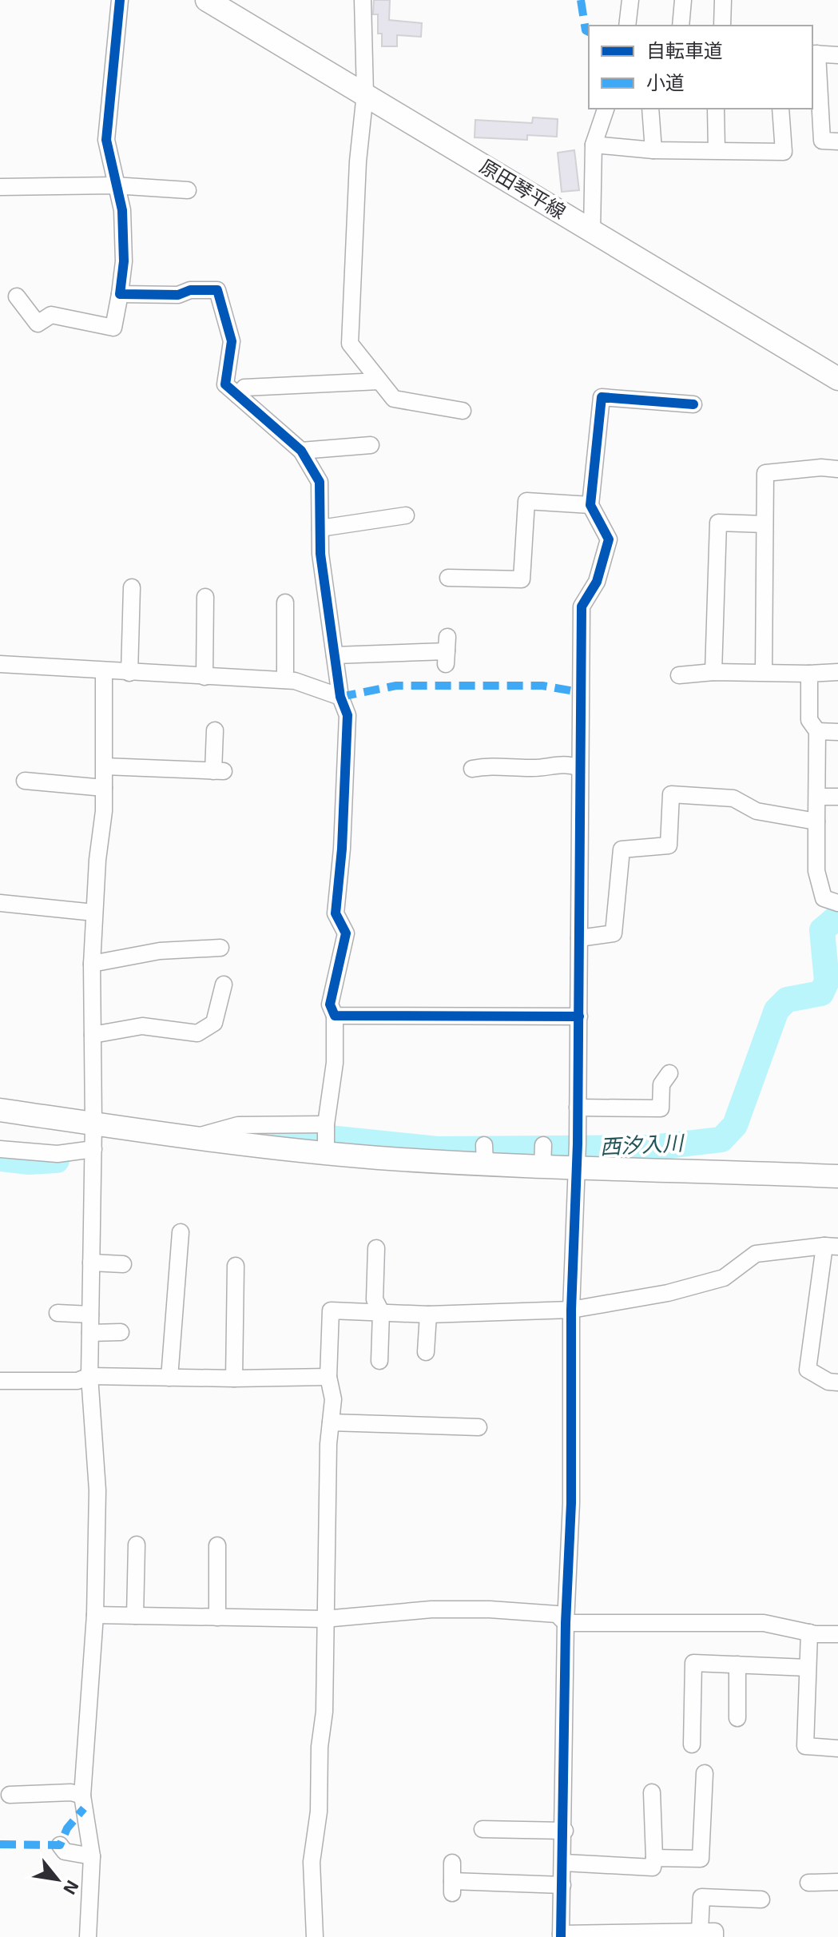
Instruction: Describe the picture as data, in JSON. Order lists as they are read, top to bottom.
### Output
{
  "streets": {
    "street": ["原田琴平線"]
  },
  "water": ["西汐入川"],
  "legend": ["自転車道", "小道"],
  "north": "bottom right"
}
